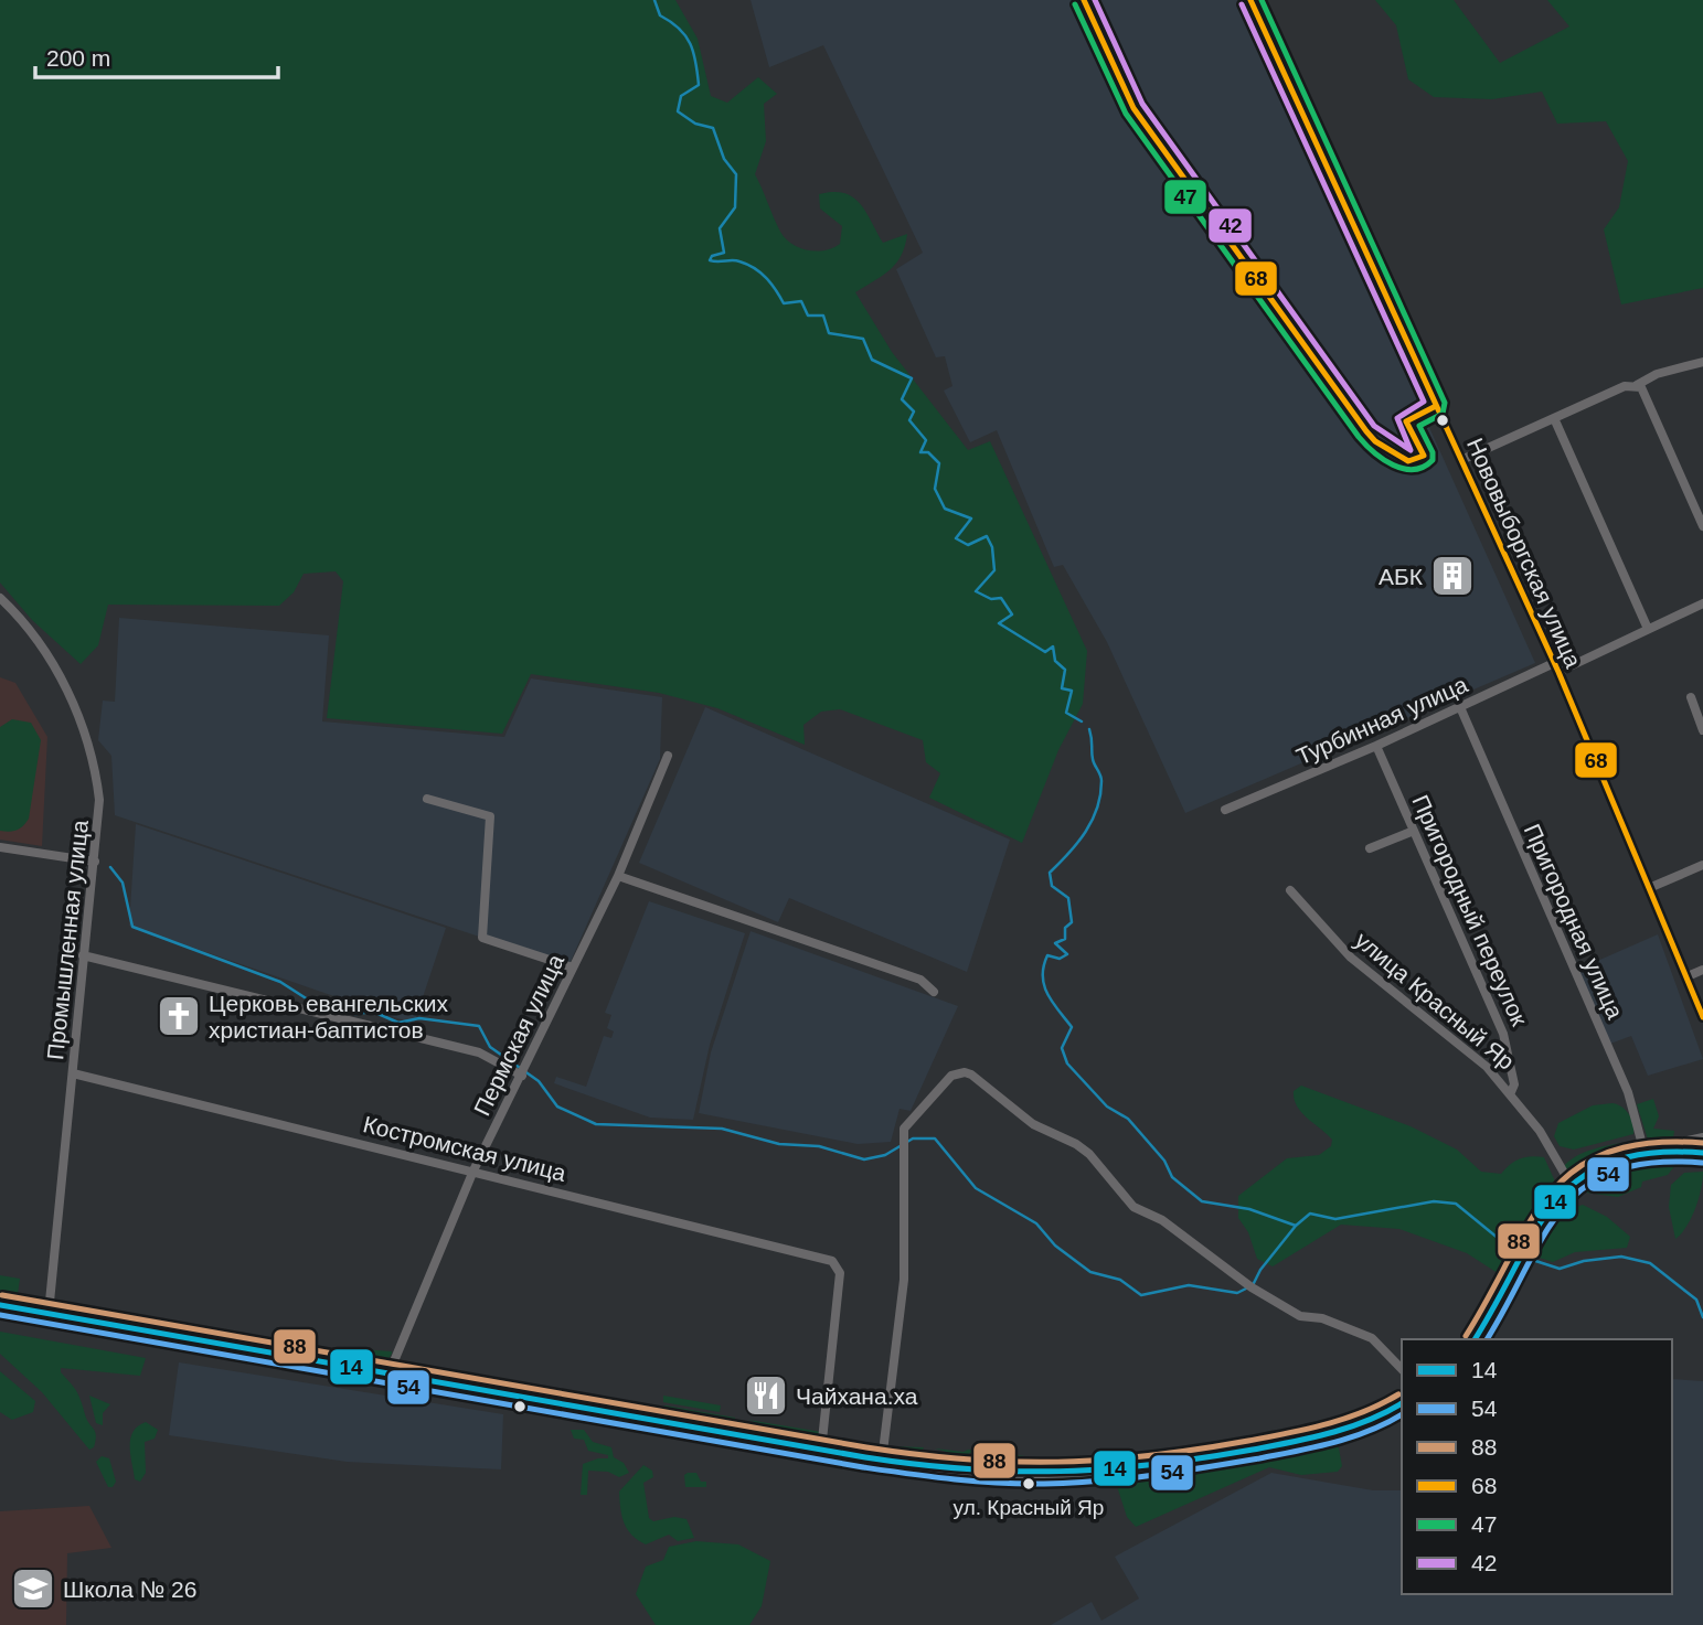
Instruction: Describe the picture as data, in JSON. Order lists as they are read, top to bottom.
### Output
{
  "streets": {
    "street": [
      "Нововыборгская улица",
      "Турбинная улица",
      "Пригородный переулок",
      "Пригородная улица",
      "Промышленная улица",
      "улица Красный Яр",
      "Пермская улица",
      "Костромская улица"
    ]
  },
  "crossings": [
    ["Нововыборгская улица", "Турбинная улица"],
    ["Турбинная улица", "Пригородный переулок"],
    ["Турбинная улица", "Пригородная улица"],
    ["Пригородный переулок", "улица Красный Яр"],
    ["Промышленная улица", "Костромская улица"],
    ["Пермская улица", "Костромская улица"]
  ],
  "places": {
    "building": ["АБК"],
    "church": ["Церковь евангельских христиан-баптистов"],
    "restaurant": ["Чайхана.ха"],
    "other": ["ул. Красный Яр"],
    "school or university": ["Школа № 26"]
  },
  "lines": [
    "transit line 68",
    "transit line 47",
    "transit line 42",
    "transit line 88",
    "transit line 14",
    "transit line 54"
  ],
  "legend": [
    "14",
    "54",
    "88",
    "68",
    "47",
    "42"
  ],
  "scale_bar": "200 m"
}
